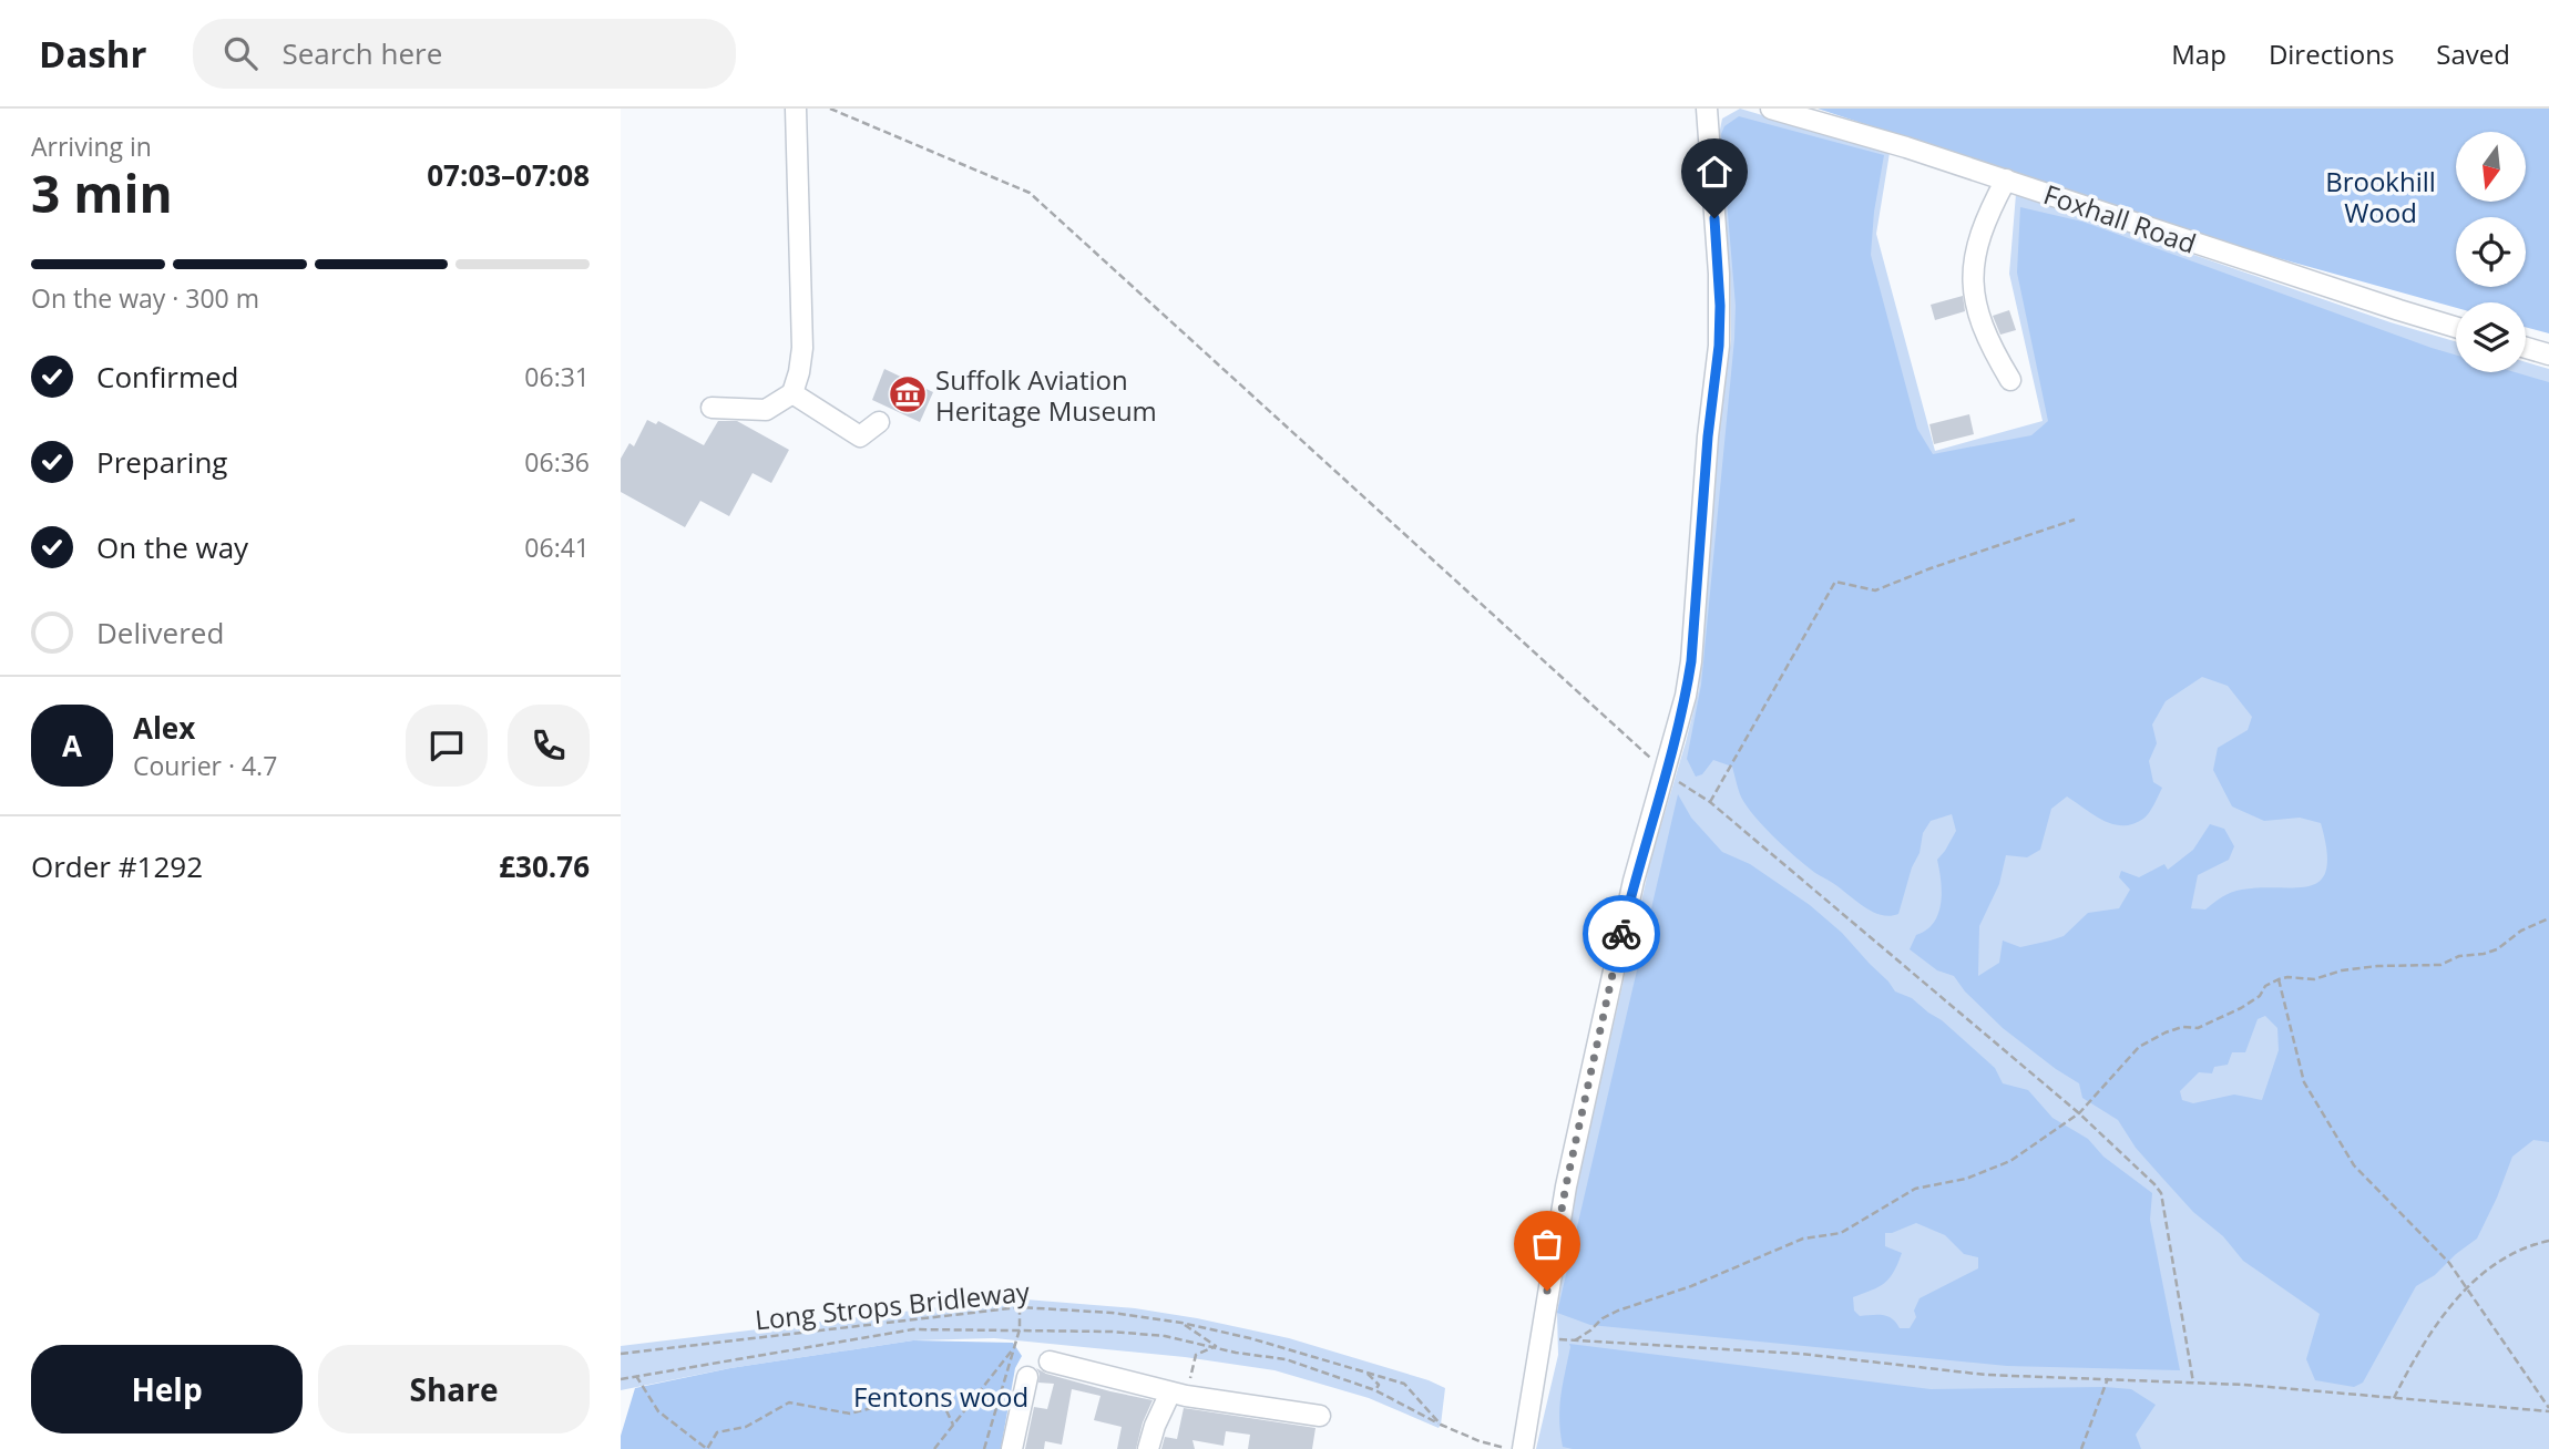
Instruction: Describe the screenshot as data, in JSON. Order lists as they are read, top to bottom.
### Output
{
  "streets": {
    "street": ["Foxhall Road"],
    "path": ["Long Strops Bridleway"]
  },
  "parks": ["Brookhill Wood", "Fentons wood"],
  "places": {
    "museum": ["Suffolk Aviation Heritage Museum"]
  },
  "north": "bottom",
  "page": {
    "header": "Dashr",
    "search": "Search here",
    "nav": ["Map", "Directions", "Saved"],
    "heading": ["3 min", "Arriving in", "07:03–07:08"],
    "panel": [
      "Alex",
      "Courier · 4.7",
      "Order #1292",
      "£30.76"
    ],
    "bar": "On the way · 300 m",
    "list": [
      ["Confirmed", "06:31"],
      ["Preparing", "06:36"],
      ["On the way", "06:41"],
      "Delivered"
    ],
    "round": "A",
    "buttons": ["Help", "Share"]
  }
}
